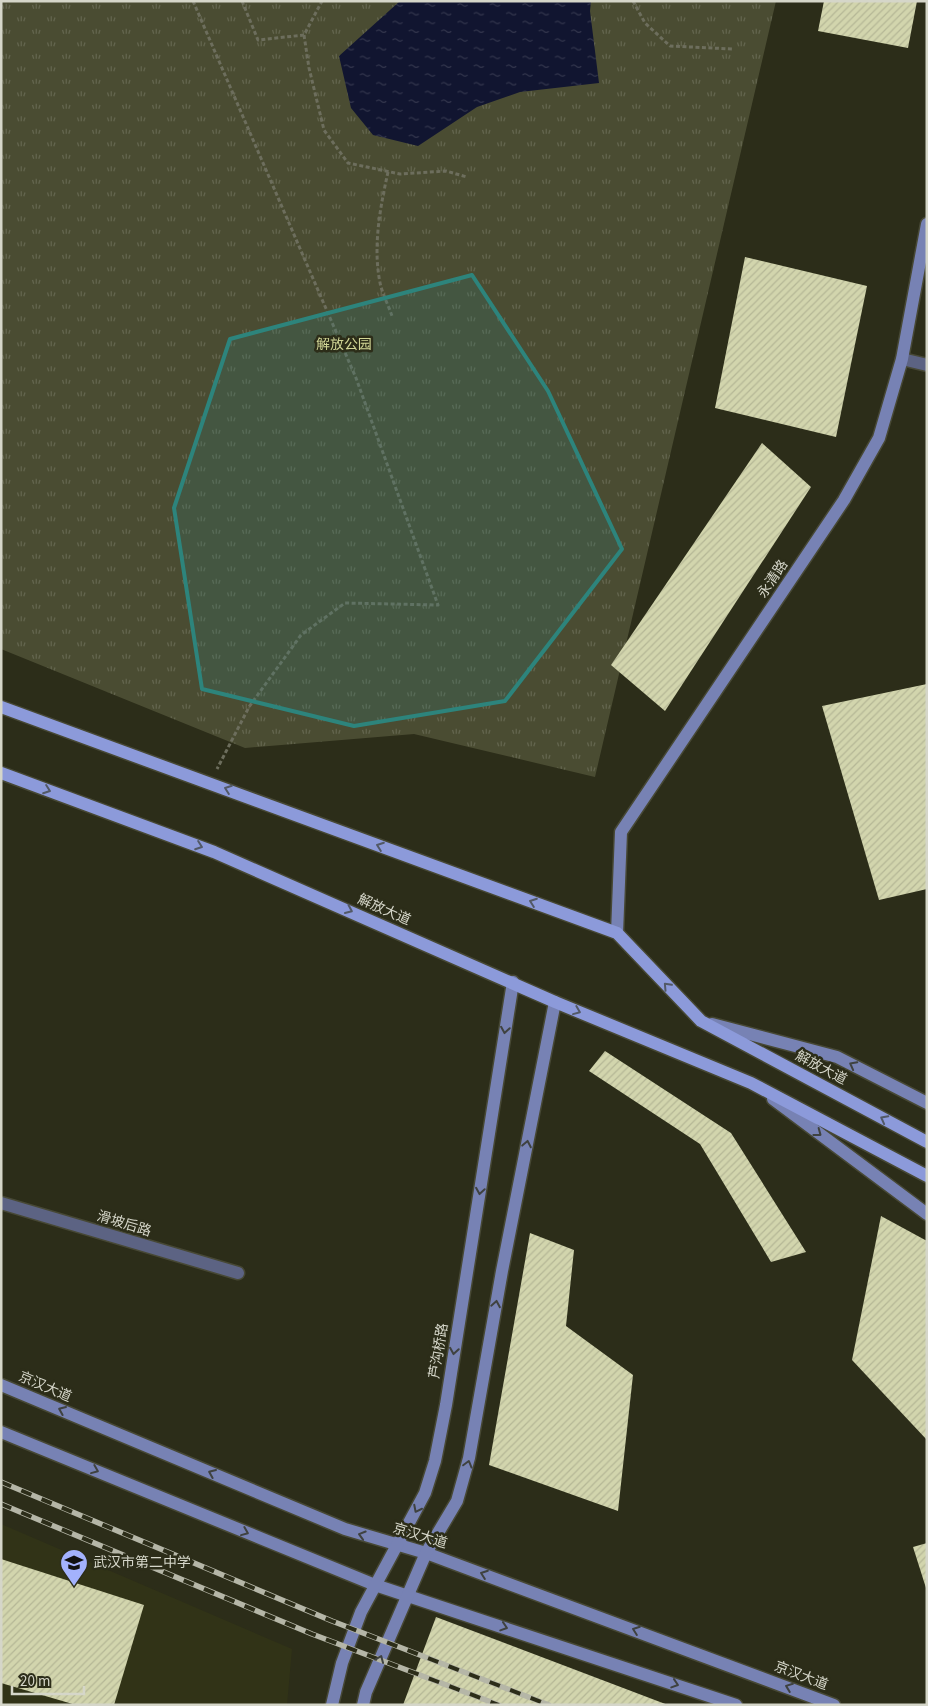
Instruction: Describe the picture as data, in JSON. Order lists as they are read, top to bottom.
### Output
{
  "streets": {
    "main road": [
      "永清路",
      "解放大道",
      "芦沟桥路",
      "京汉大道"
    ],
    "street": ["滑坡后路"]
  },
  "crossings": [
    ["永清路", "解放大道"],
    ["解放大道", "芦沟桥路"],
    ["芦沟桥路", "京汉大道"]
  ],
  "parks": ["解放公园"],
  "places": {
    "school or university": ["武汉市第二中学"]
  },
  "scale_bar": "20 m"
}
